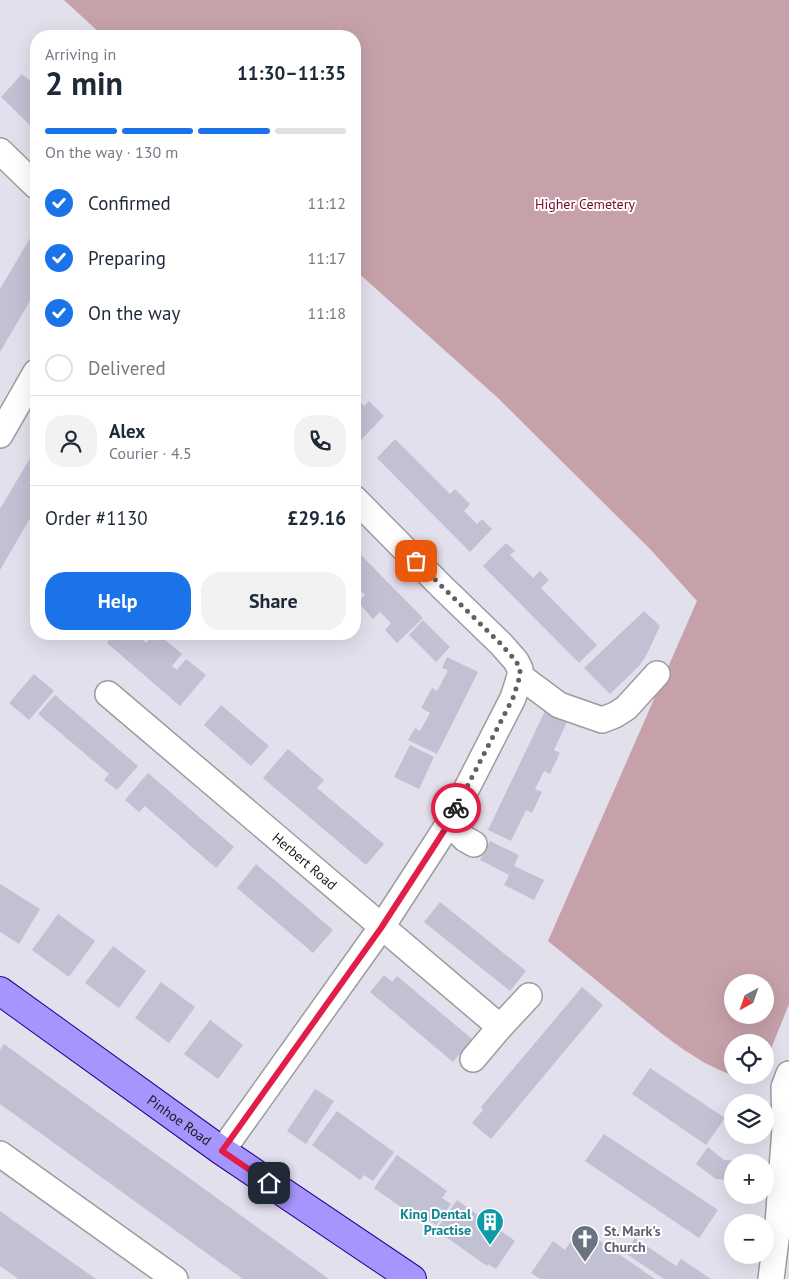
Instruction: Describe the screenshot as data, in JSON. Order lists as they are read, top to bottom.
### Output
{
  "streets": {
    "main road": ["Pinhoe Road"],
    "street": ["Herbert Road"]
  },
  "parks": ["Higher Cemetery"],
  "places": {
    "building": ["King Dental Practise"],
    "church": ["St. Mark's Church"]
  },
  "north": "bottom left",
  "page": {
    "heading": ["2 min", "Arriving in", "11:30–11:35"],
    "panel": [
      "Alex",
      "Courier · 4.5",
      "Order #1130",
      "£29.16"
    ],
    "bar": "On the way · 130 m",
    "list": [
      ["Confirmed", "11:12"],
      ["Preparing", "11:17"],
      ["On the way", "11:18"],
      "Delivered"
    ],
    "buttons": ["Help", "Share"],
    "map_buttons": ["+", "−"]
  }
}
